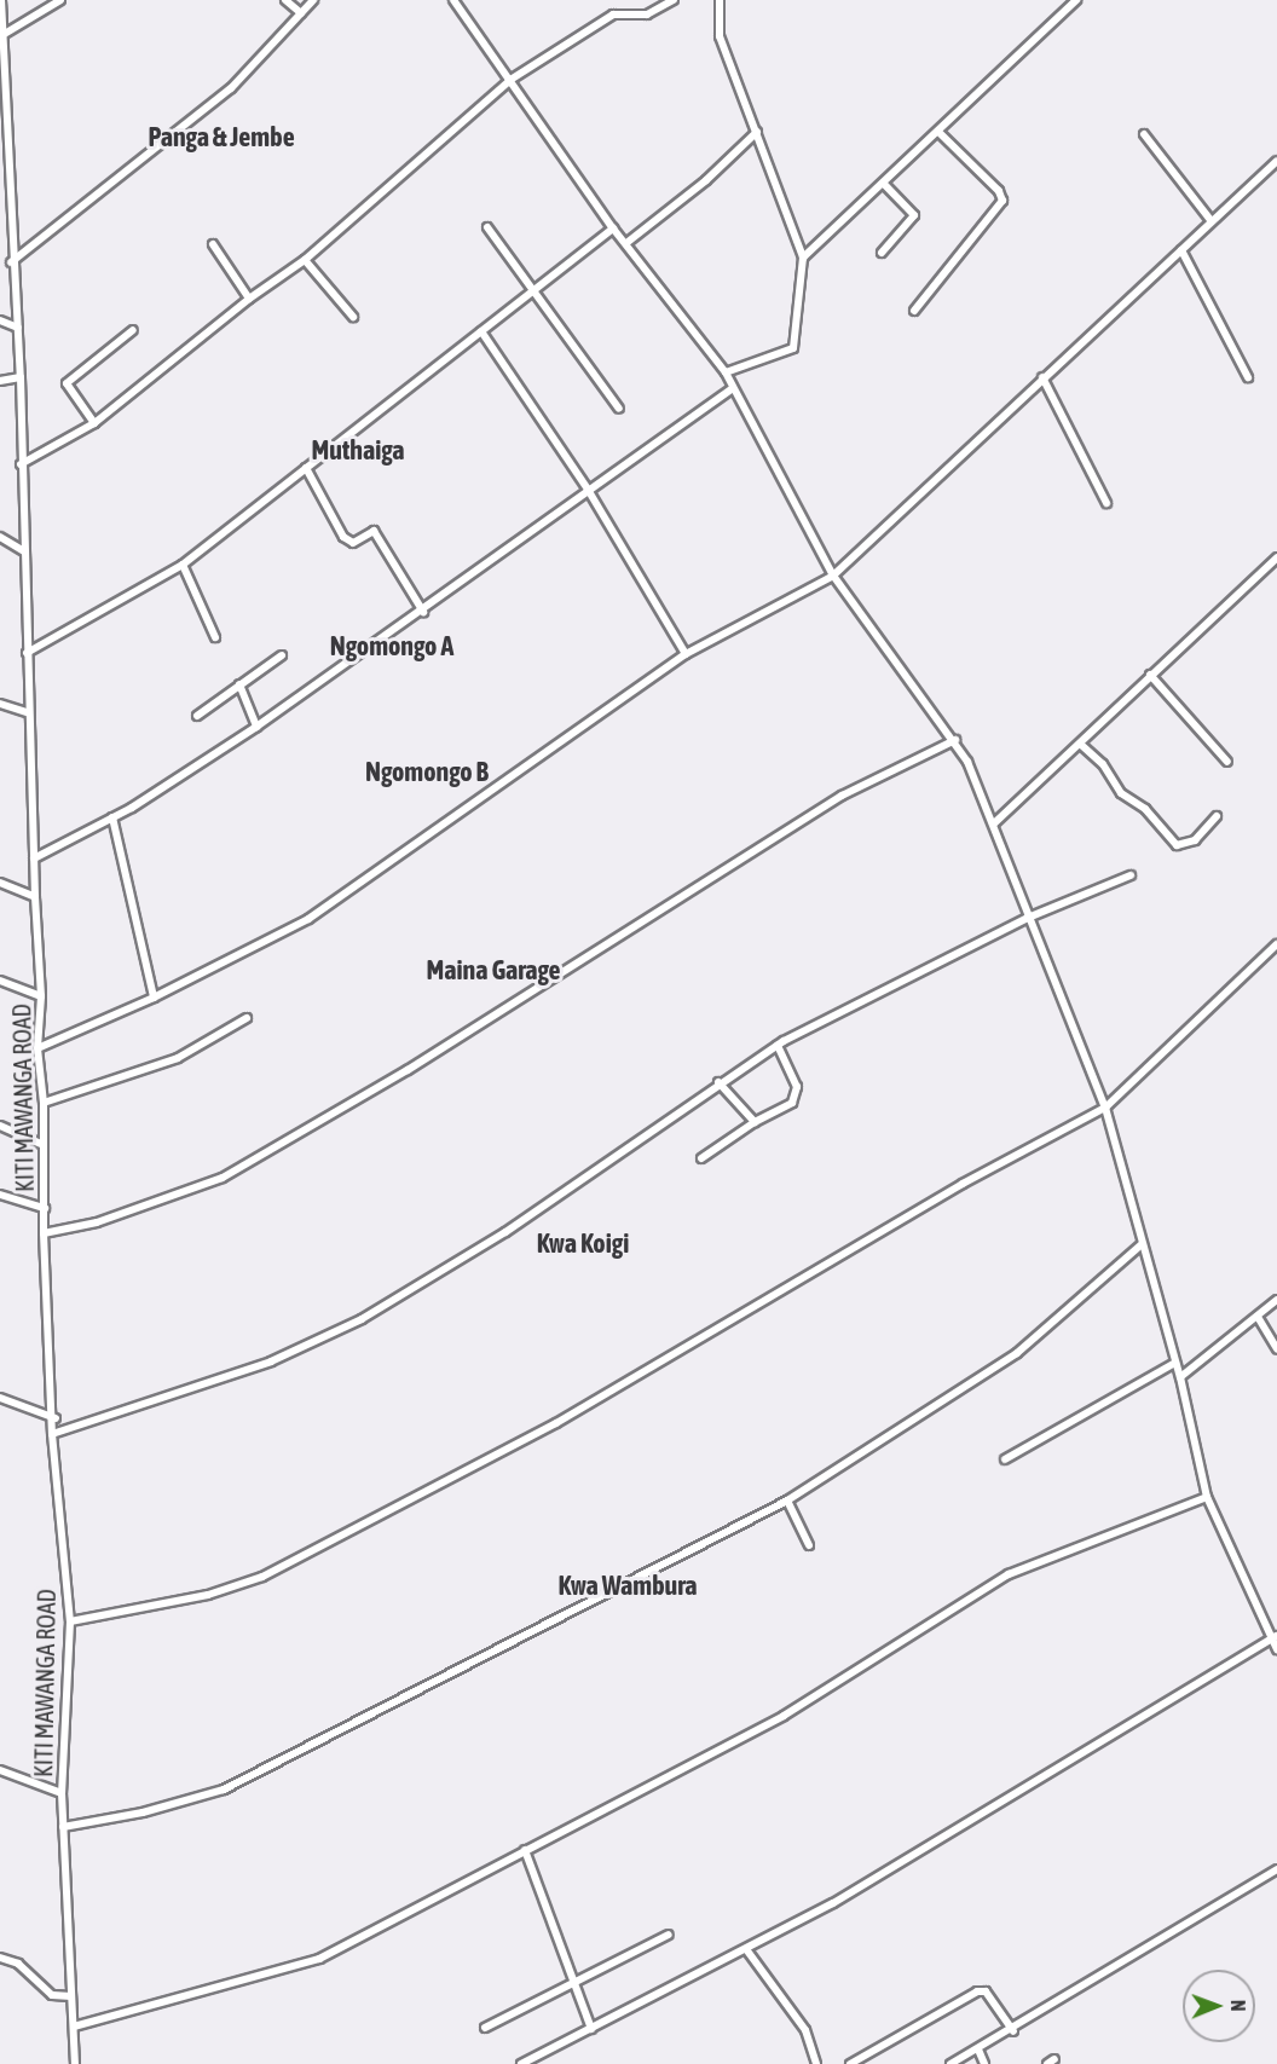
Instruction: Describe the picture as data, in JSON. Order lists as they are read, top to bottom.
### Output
{
  "streets": {
    "street": ["KITI MAWANGA ROAD"]
  },
  "districts": [
    "Panga & Jembe",
    "Muthaiga",
    "Ngomongo A",
    "Ngomongo B",
    "Maina Garage",
    "Kwa Koigi",
    "Kwa Wambura"
  ],
  "north": "right"
}
